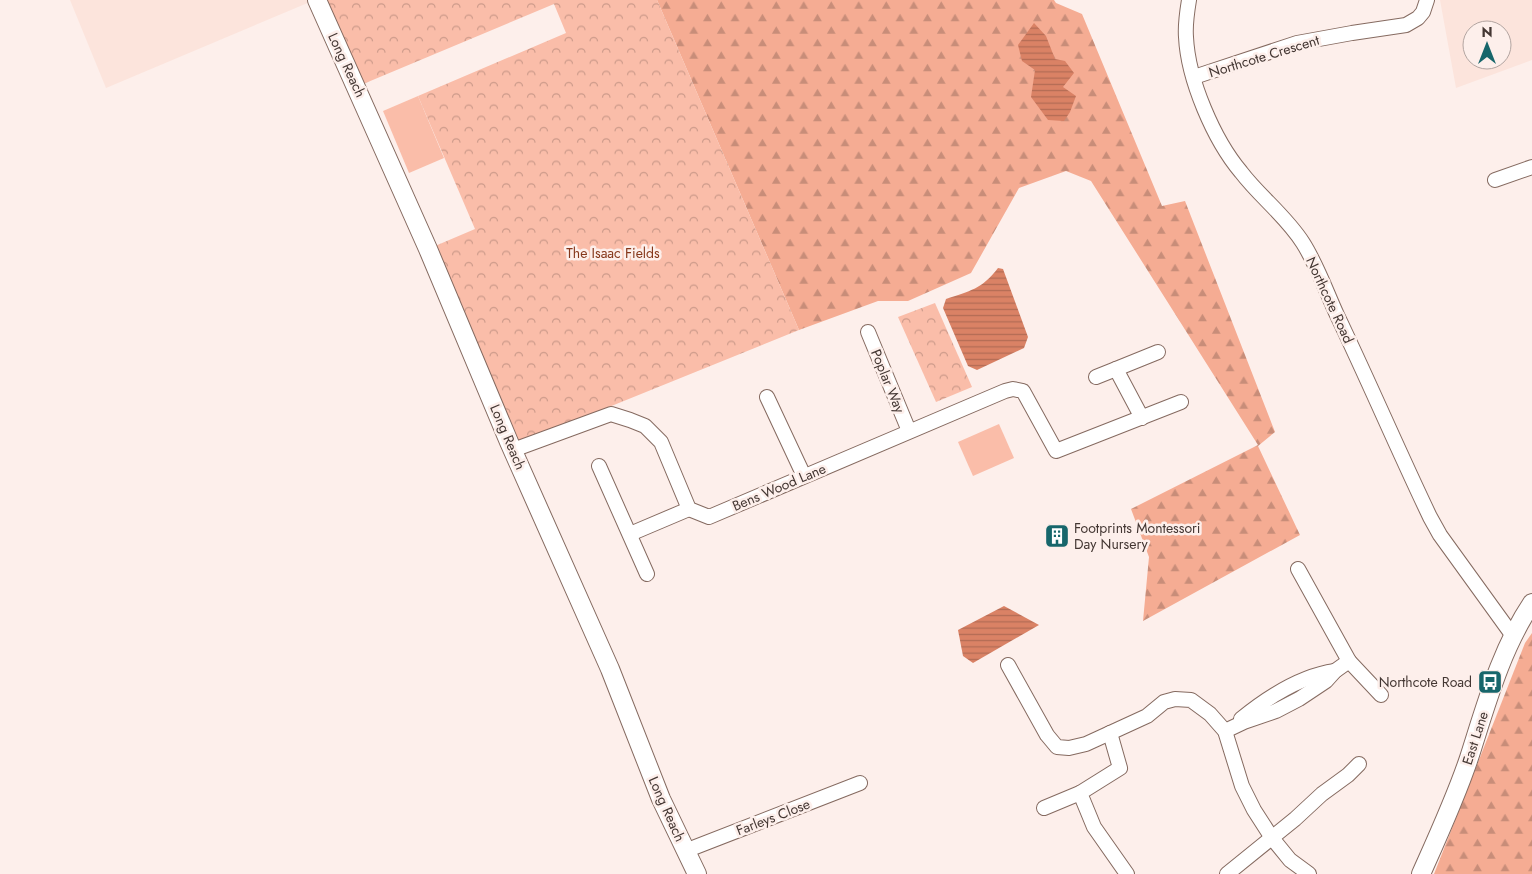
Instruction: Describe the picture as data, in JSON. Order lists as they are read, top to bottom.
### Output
{
  "streets": {
    "street": [
      "Northcote Crescent",
      "Long Reach",
      "Northcote Road",
      "Poplar Way",
      "Bens Wood Lane",
      "East Lane",
      "Farleys Close"
    ]
  },
  "crossings": [
    ["Northcote Crescent", "Northcote Road"],
    ["Long Reach", "Farleys Close"],
    ["Northcote Road", "East Lane"],
    ["Poplar Way", "Bens Wood Lane"]
  ],
  "parks": ["The Isaac Fields"],
  "places": {
    "building": ["Footprints Montessori Day Nursery"],
    "bus stop": ["Northcote Road"]
  },
  "north": "top"
}
